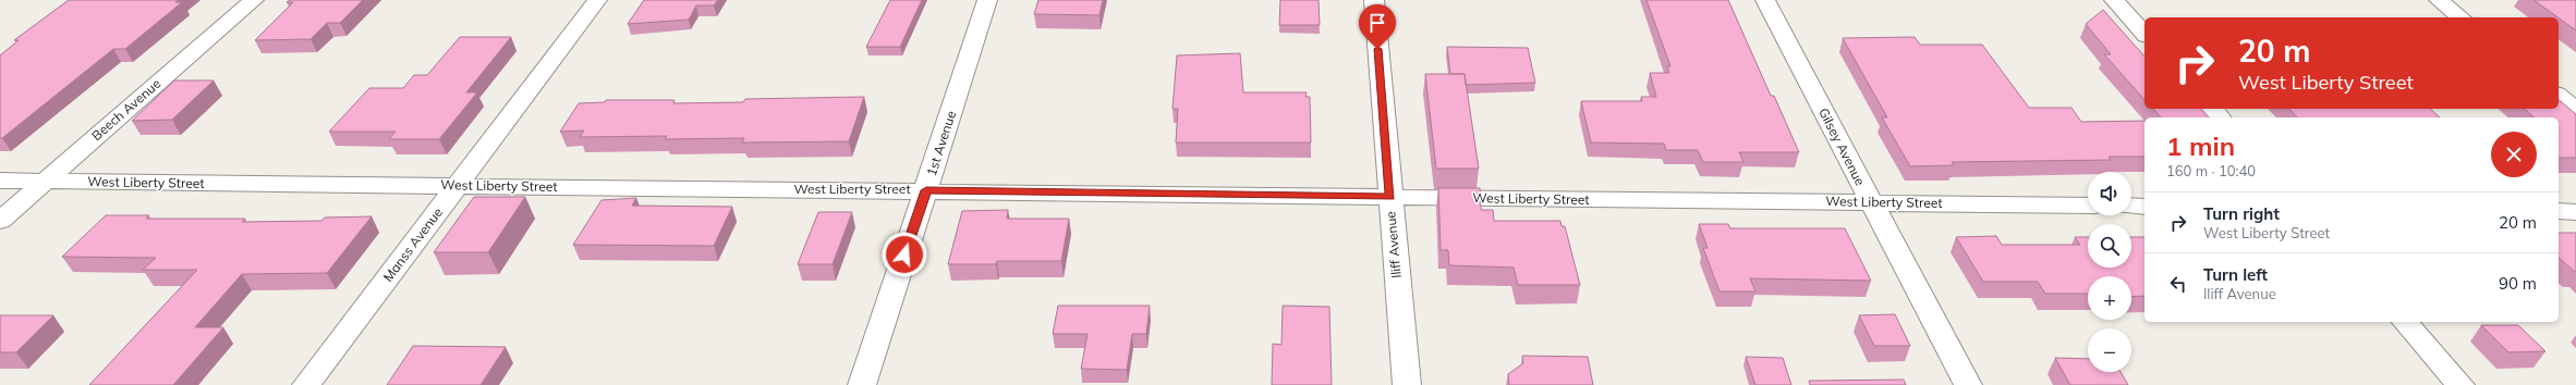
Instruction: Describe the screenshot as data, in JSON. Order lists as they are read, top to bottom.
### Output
{
  "streets": {
    "street": [
      "Beech Avenue",
      "1st Avenue",
      "Gilsey Avenue",
      "West Liberty Street",
      "Manss Avenue",
      "Iliff Avenue"
    ]
  },
  "crossings": [
    ["Beech Avenue", "West Liberty Street"],
    ["1st Avenue", "West Liberty Street"],
    ["Gilsey Avenue", "West Liberty Street"],
    ["West Liberty Street", "Manss Avenue"],
    ["West Liberty Street", "Iliff Avenue"]
  ],
  "page": {
    "turn": ["20 m", "West Liberty Street"],
    "heading": ["1 min", "160 m · 10:40"],
    "map_buttons": ["+", "−"],
    "list": [
      {
        "name": "Turn right",
        "note": "West Liberty Street",
        "value": "20 m"
      },
      {
        "name": "Turn left",
        "note": "Iliff Avenue",
        "value": "90 m"
      }
    ]
  }
}
